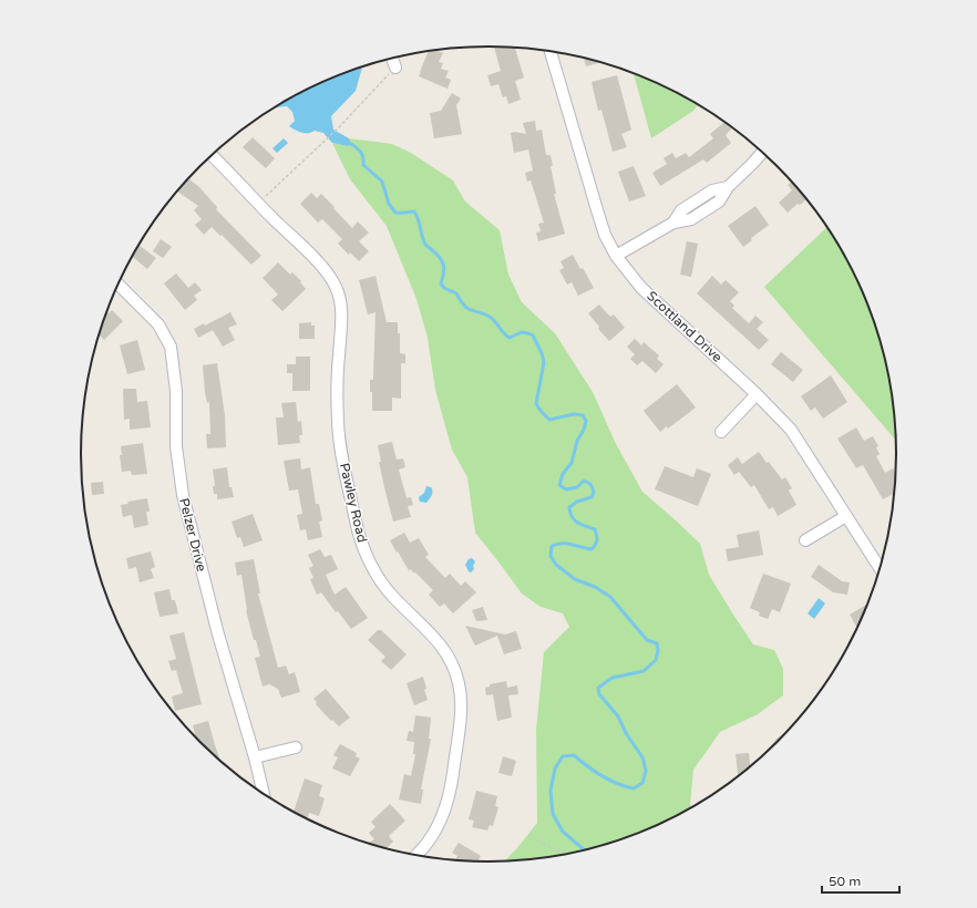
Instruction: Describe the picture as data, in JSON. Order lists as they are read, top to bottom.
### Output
{
  "streets": {
    "street": ["Scottland Drive", "Pawley Road", "Pelzer Drive"]
  },
  "scale_bar": "50 m"
}
